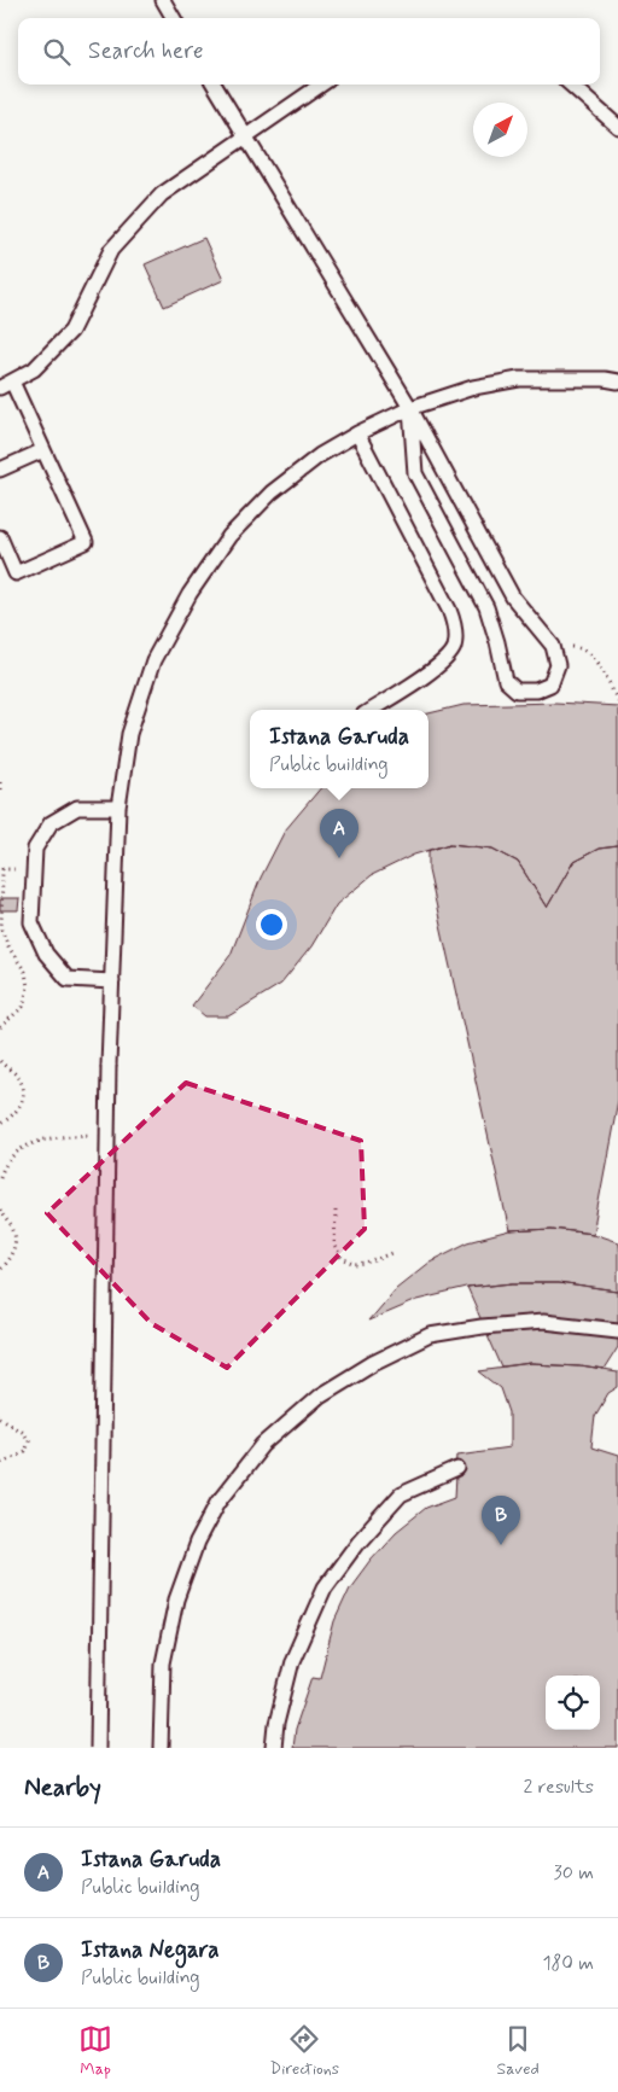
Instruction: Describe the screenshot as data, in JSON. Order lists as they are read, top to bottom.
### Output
{
  "north": "top right",
  "page": {
    "search": "Search here",
    "popup": ["Istana Garuda", "Public building"],
    "pins": ["A", "B"],
    "heading": ["Nearby", "2 results"],
    "list": [
      {
        "mark": "A",
        "name": "Istana Garuda",
        "note": "Public building",
        "value": "30 m"
      },
      {
        "mark": "B",
        "name": "Istana Negara",
        "note": "Public building",
        "value": "180 m"
      }
    ],
    "nav": ["Map", "Directions", "Saved"]
  }
}
